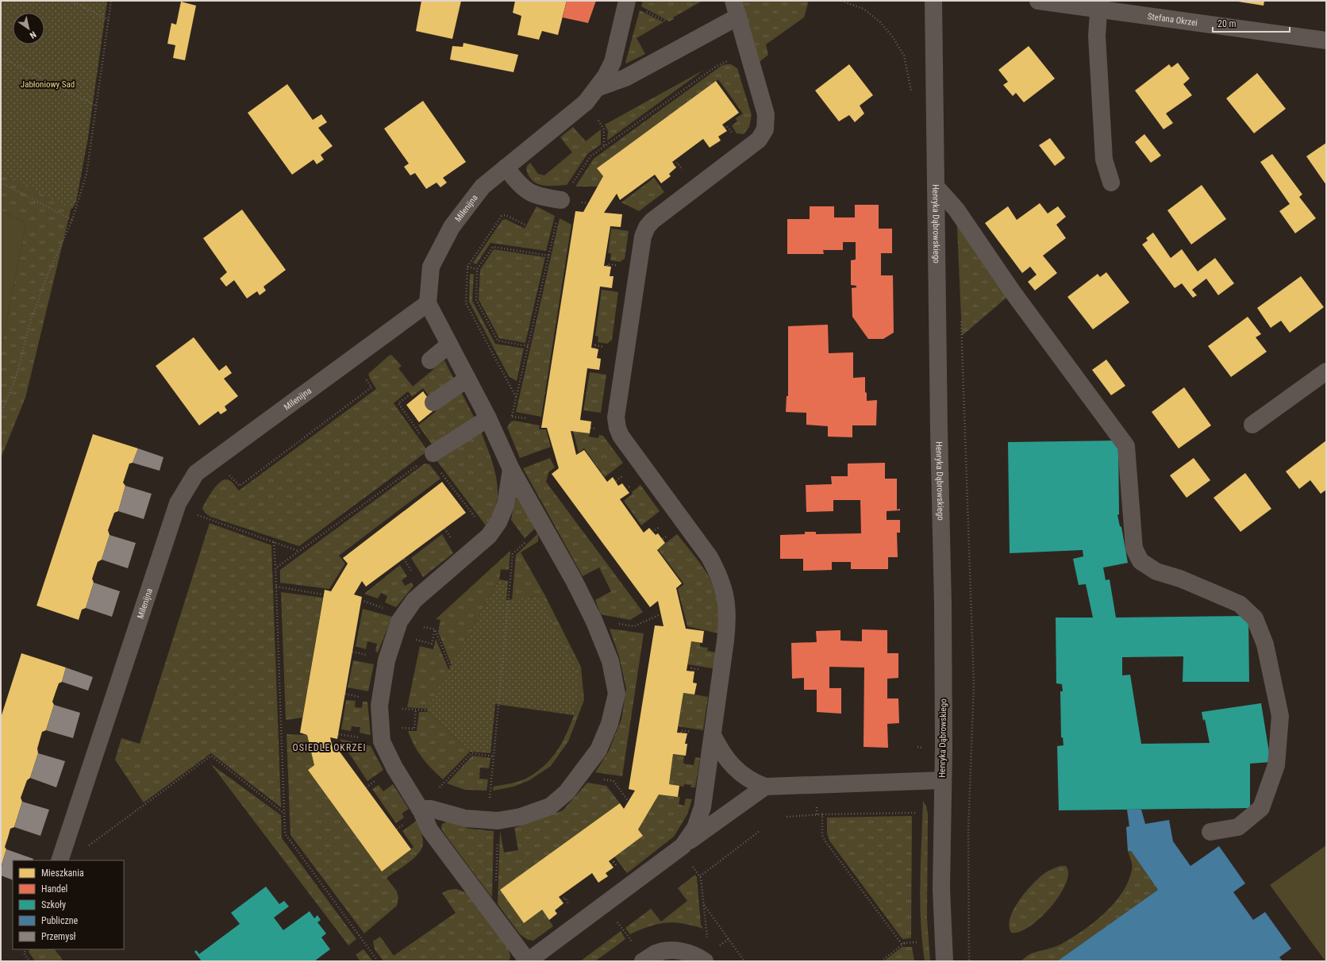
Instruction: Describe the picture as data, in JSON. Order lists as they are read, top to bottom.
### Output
{
  "streets": {
    "street": ["Stefana Okrzei", "Milenijna", "Henryka Dąbrowskiego"]
  },
  "districts": ["OSIEDLE OKRZEI"],
  "parks": ["Jabłoniowy Sad"],
  "legend": [
    "Mieszkania",
    "Handel",
    "Szkoły",
    "Publiczne",
    "Przemysł"
  ],
  "scale_bar": "20 m",
  "north": "bottom right"
}
